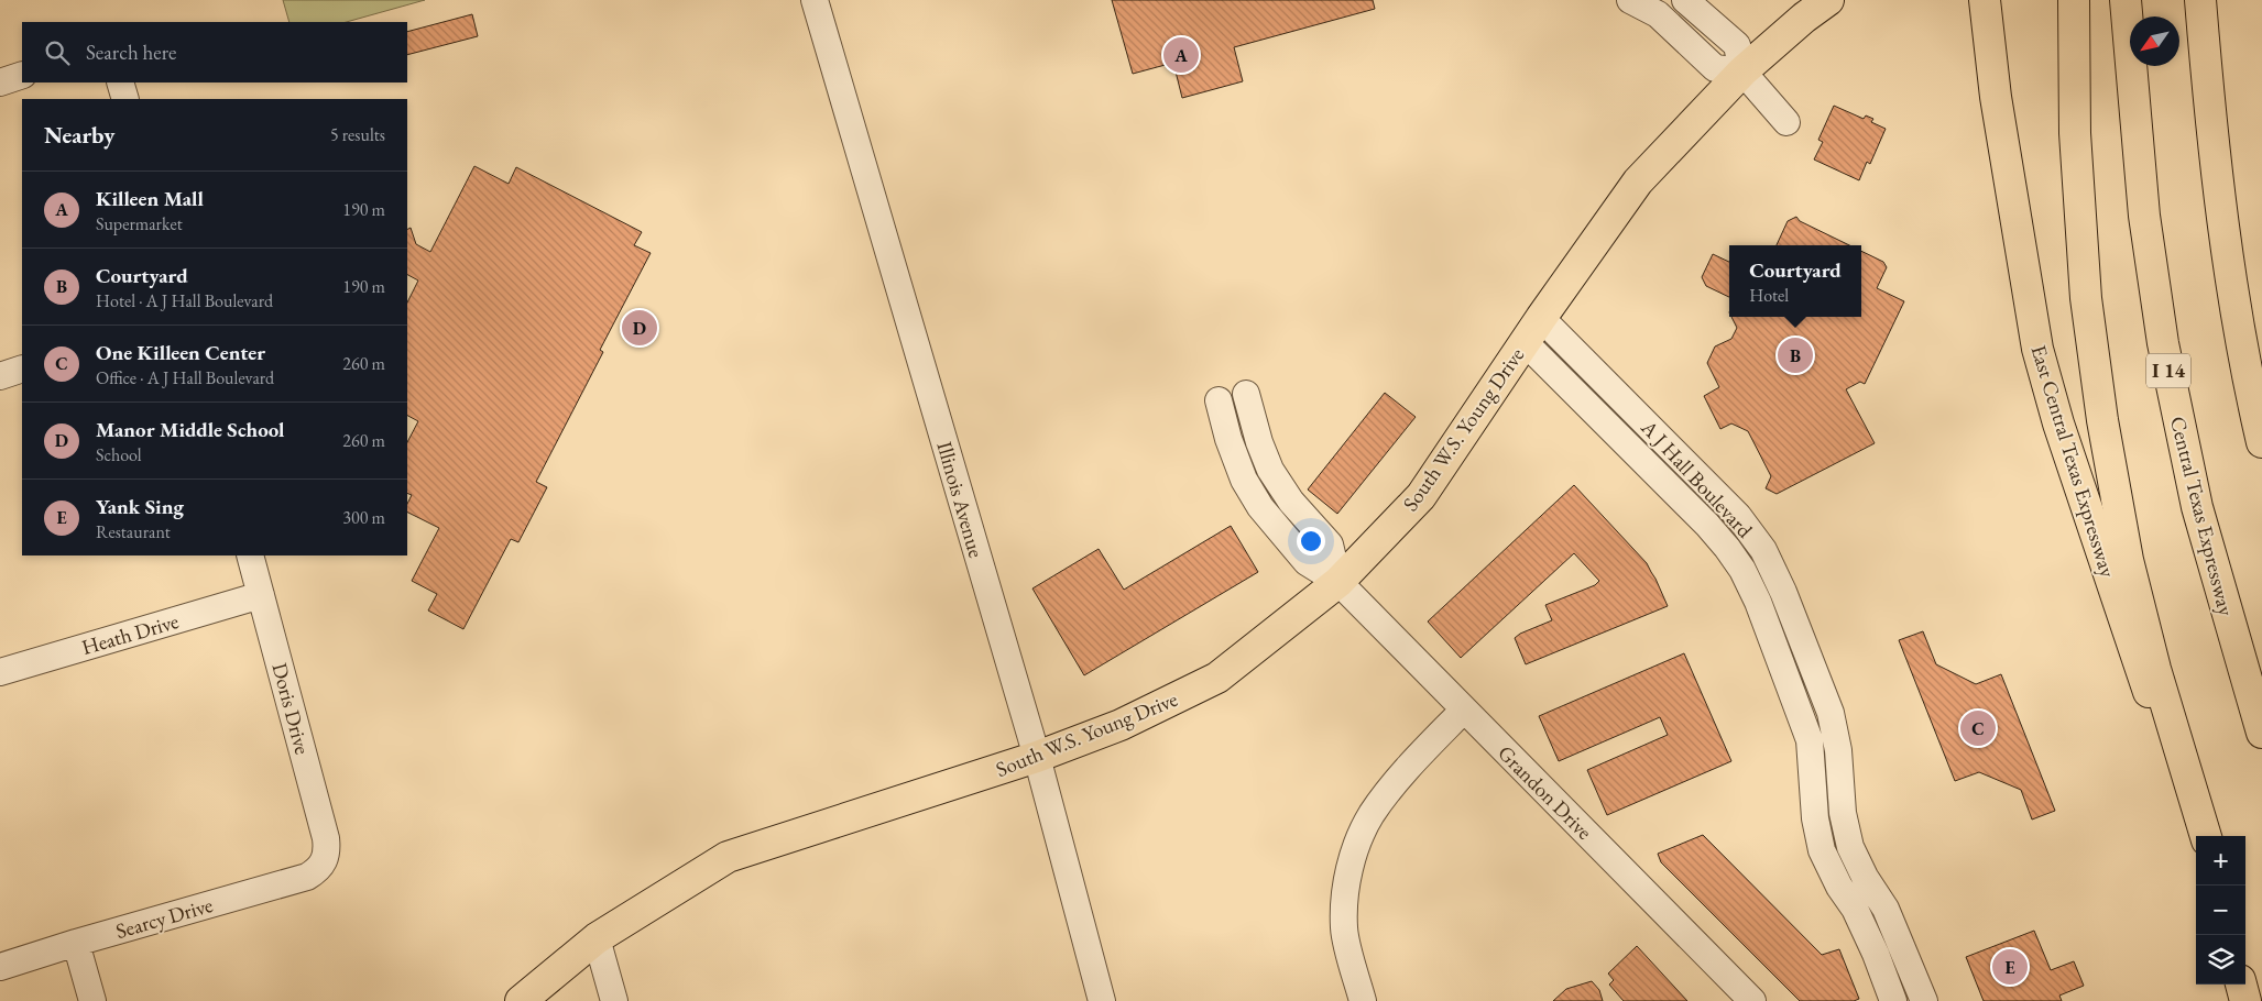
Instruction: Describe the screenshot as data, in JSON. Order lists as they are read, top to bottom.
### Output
{
  "streets": {
    "main road": [
      "I 14",
      "South W.S. Young Drive",
      "East Central Texas Expressway",
      "Central Texas Expressway"
    ],
    "street": [
      "A J Hall Boulevard",
      "Illinois Avenue",
      "Heath Drive",
      "Doris Drive",
      "Grandon Drive",
      "Searcy Drive"
    ]
  },
  "crossings": [
    ["South W.S. Young Drive", "A J Hall Boulevard"],
    ["South W.S. Young Drive", "Illinois Avenue"],
    ["South W.S. Young Drive", "Grandon Drive"],
    ["Heath Drive", "Doris Drive"],
    ["Doris Drive", "Searcy Drive"]
  ],
  "north": "bottom left",
  "page": {
    "search": "Search here",
    "pins": [
      "A",
      "D",
      "B",
      "C",
      "E"
    ],
    "heading": ["Nearby", "5 results"],
    "list": [
      {
        "mark": "A",
        "name": "Killeen Mall",
        "note": "Supermarket",
        "value": "190 m"
      },
      {
        "mark": "B",
        "name": "Courtyard",
        "note": "Hotel · A J Hall Boulevard",
        "value": "190 m"
      },
      {
        "mark": "C",
        "name": "One Killeen Center",
        "note": "Office · A J Hall Boulevard",
        "value": "260 m"
      },
      {
        "mark": "D",
        "name": "Manor Middle School",
        "note": "School",
        "value": "260 m"
      },
      {
        "mark": "E",
        "name": "Yank Sing",
        "note": "Restaurant",
        "value": "300 m"
      }
    ],
    "popup": ["Courtyard", "Hotel"],
    "map_buttons": ["+", "−"]
  }
}
